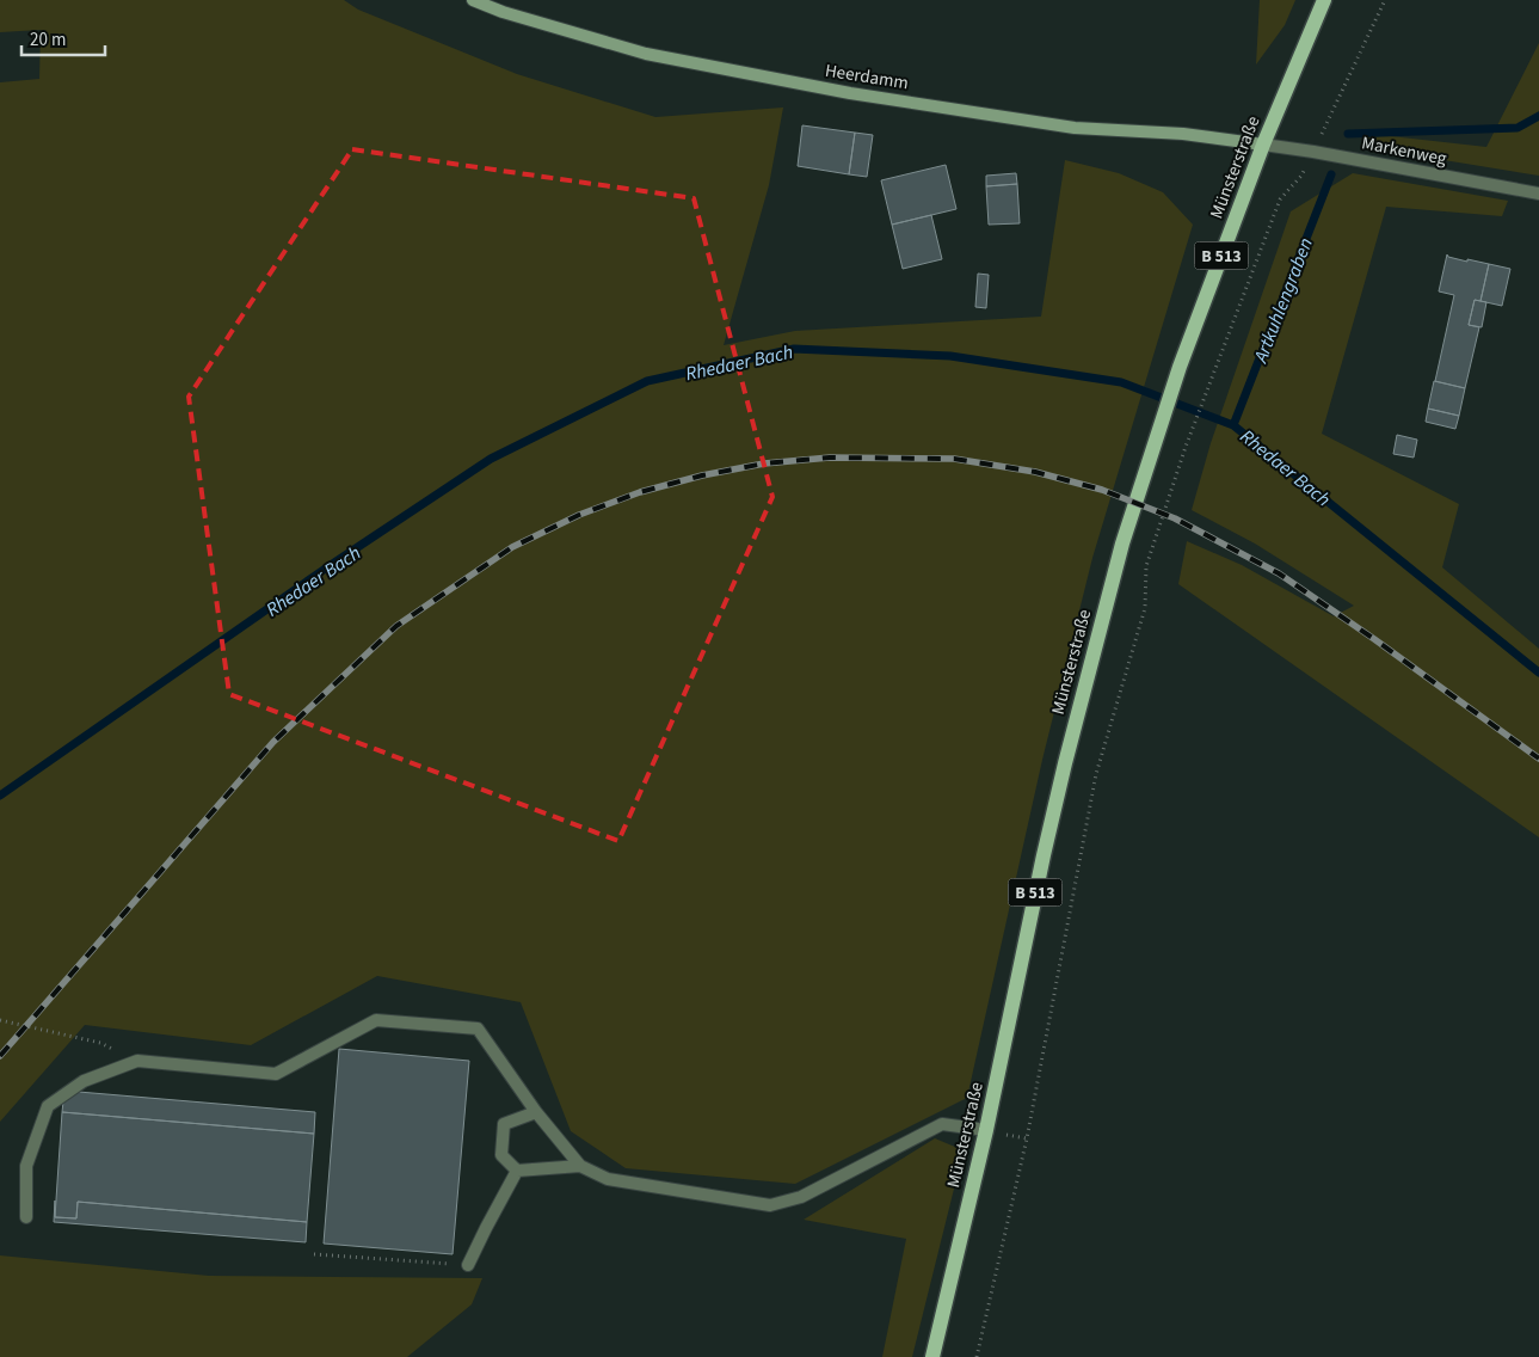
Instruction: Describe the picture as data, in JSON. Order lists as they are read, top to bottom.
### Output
{
  "streets": {
    "main road": ["Münsterstraße", "B 513"],
    "street": ["Heerdamm", "Markenweg"]
  },
  "crossings": [
    ["Heerdamm", "Markenweg"],
    ["Heerdamm", "Münsterstraße"],
    ["Markenweg", "Münsterstraße"]
  ],
  "water": ["Artkuhlengraben", "Rhedaer Bach"],
  "scale_bar": "20 m"
}
